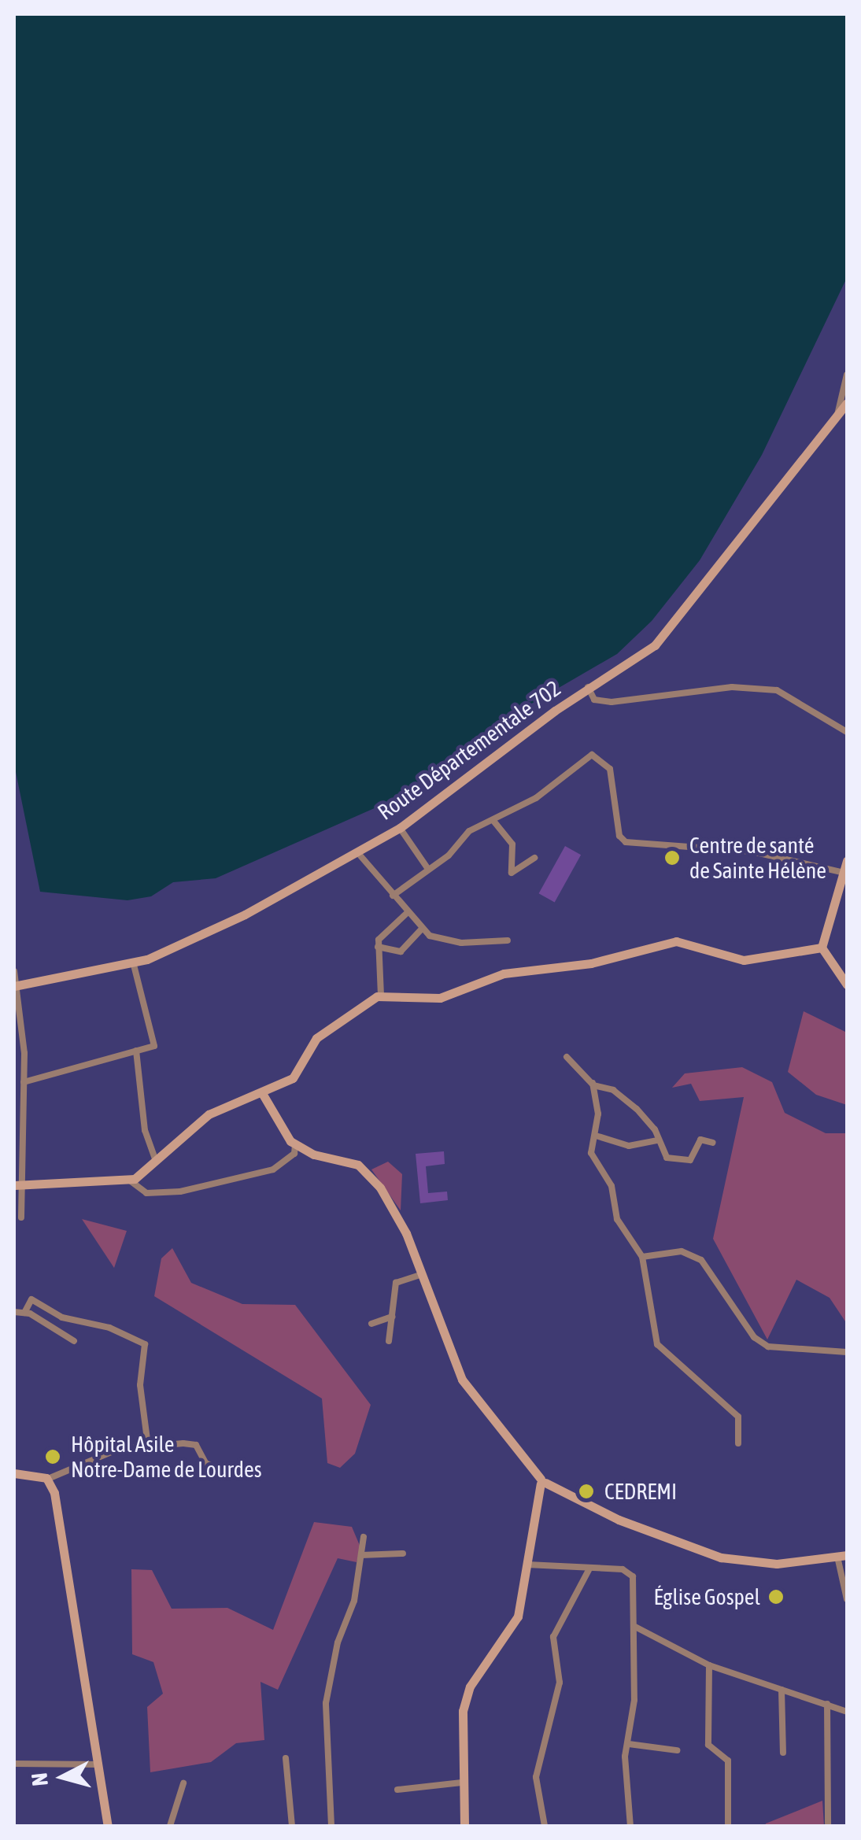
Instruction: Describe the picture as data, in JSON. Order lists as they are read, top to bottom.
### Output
{
  "streets": {
    "street": ["Route Départementale 702"]
  },
  "places": [
    "Centre de santé de Sainte Hélène",
    "Hôpital Asile Notre-Dame de Lourdes",
    "CEDREMI",
    "Église Gospel"
  ],
  "north": "left"
}
